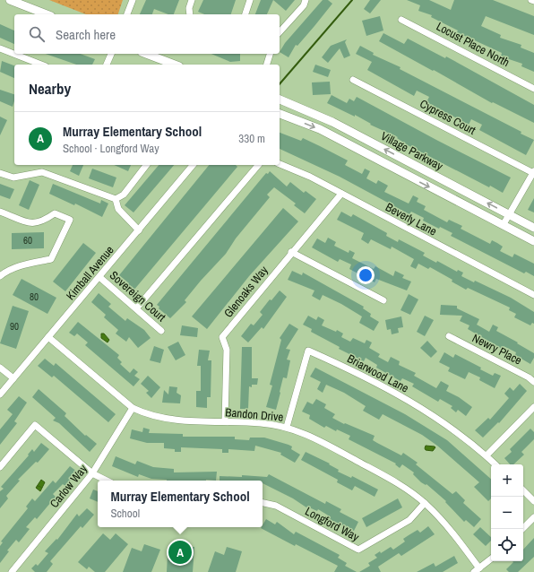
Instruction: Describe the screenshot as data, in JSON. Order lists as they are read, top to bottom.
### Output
{
  "streets": {
    "street": [
      "Locust Place North",
      "Cypress Court",
      "Village Parkway",
      "Beverly Lane",
      "Kimball Avenue",
      "Glenoaks Way",
      "Sovereign Court",
      "Newry Place",
      "Briarwood Lane",
      "Bandon Drive",
      "Carlow Way",
      "Longford Way"
    ]
  },
  "crossings": [
    ["Beverly Lane", "Glenoaks Way"],
    ["Kimball Avenue", "Sovereign Court"],
    ["Kimball Avenue", "Bandon Drive"],
    ["Glenoaks Way", "Bandon Drive"],
    ["Briarwood Lane", "Bandon Drive"],
    ["Bandon Drive", "Carlow Way"],
    ["Bandon Drive", "Longford Way"]
  ],
  "house_numbers": ["60", "80", "90"],
  "page": {
    "search": "Search here",
    "heading": "Nearby",
    "list": [
      {
        "mark": "A",
        "name": "Murray Elementary School",
        "note": "School · Longford Way",
        "value": "330 m"
      }
    ],
    "map_buttons": ["+", "−"],
    "popup": ["Murray Elementary School", "School"],
    "pins": "A"
  }
}
